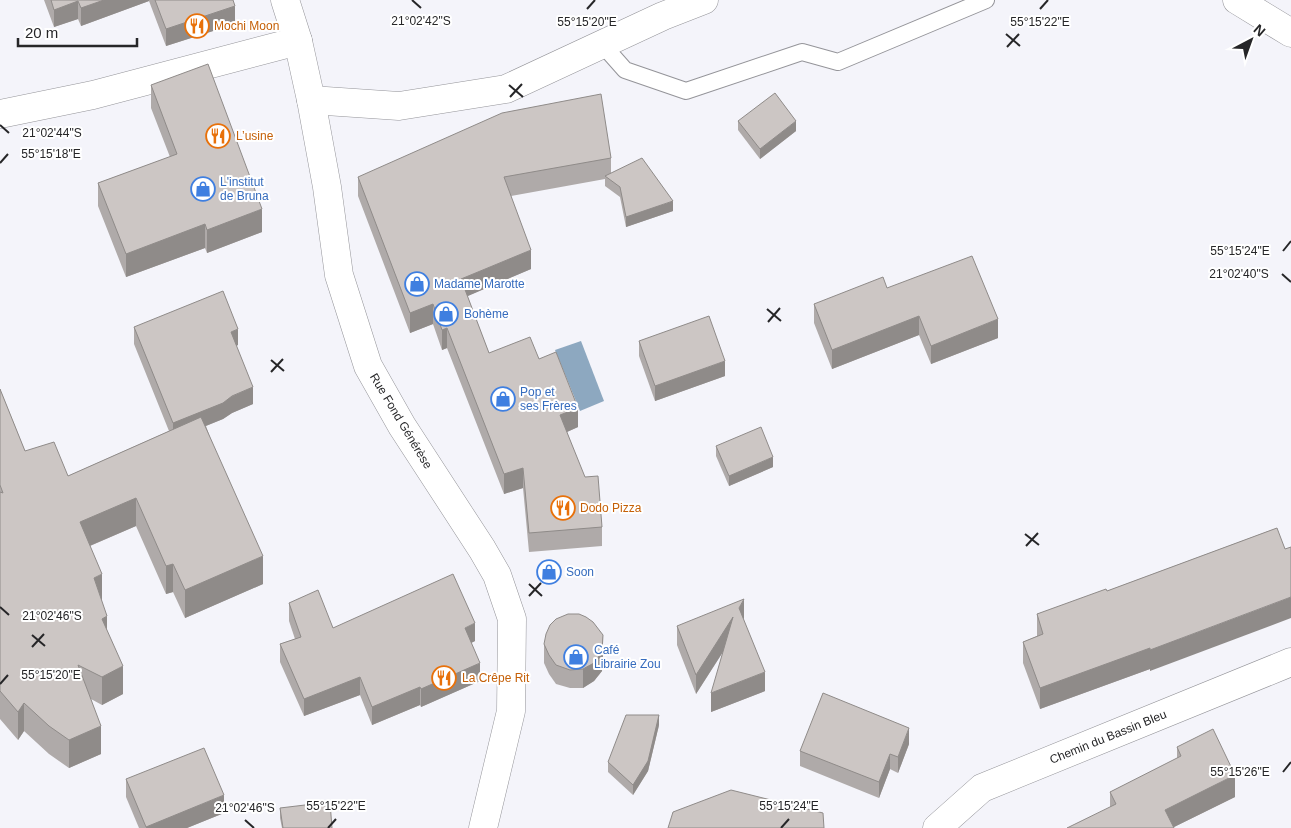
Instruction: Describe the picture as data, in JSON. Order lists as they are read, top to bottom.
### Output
{
  "streets": {
    "street": ["Rue Fond Générèse", "Chemin du Bassin Bleu"]
  },
  "places": {
    "restaurant": [
      "Mochi Moon",
      "L’usine",
      "Dodo Pizza",
      "La Crêpe Rit"
    ],
    "shop": [
      "L'institut de Bruna",
      "Madame Marotte",
      "Bohème",
      "Pop et ses Frères",
      "Soon",
      "Café Librairie Zou"
    ]
  },
  "scale_bar": "20 m",
  "north": "top right",
  "coordinates": [
    "21°02'42\"S",
    "55°15'20\"E",
    "55°15'22\"E",
    "21°02'44\"S",
    "55°15'18\"E",
    "55°15'24\"E",
    "21°02'40\"S",
    "21°02'46\"S",
    "55°15'26\"E"
  ]
}
